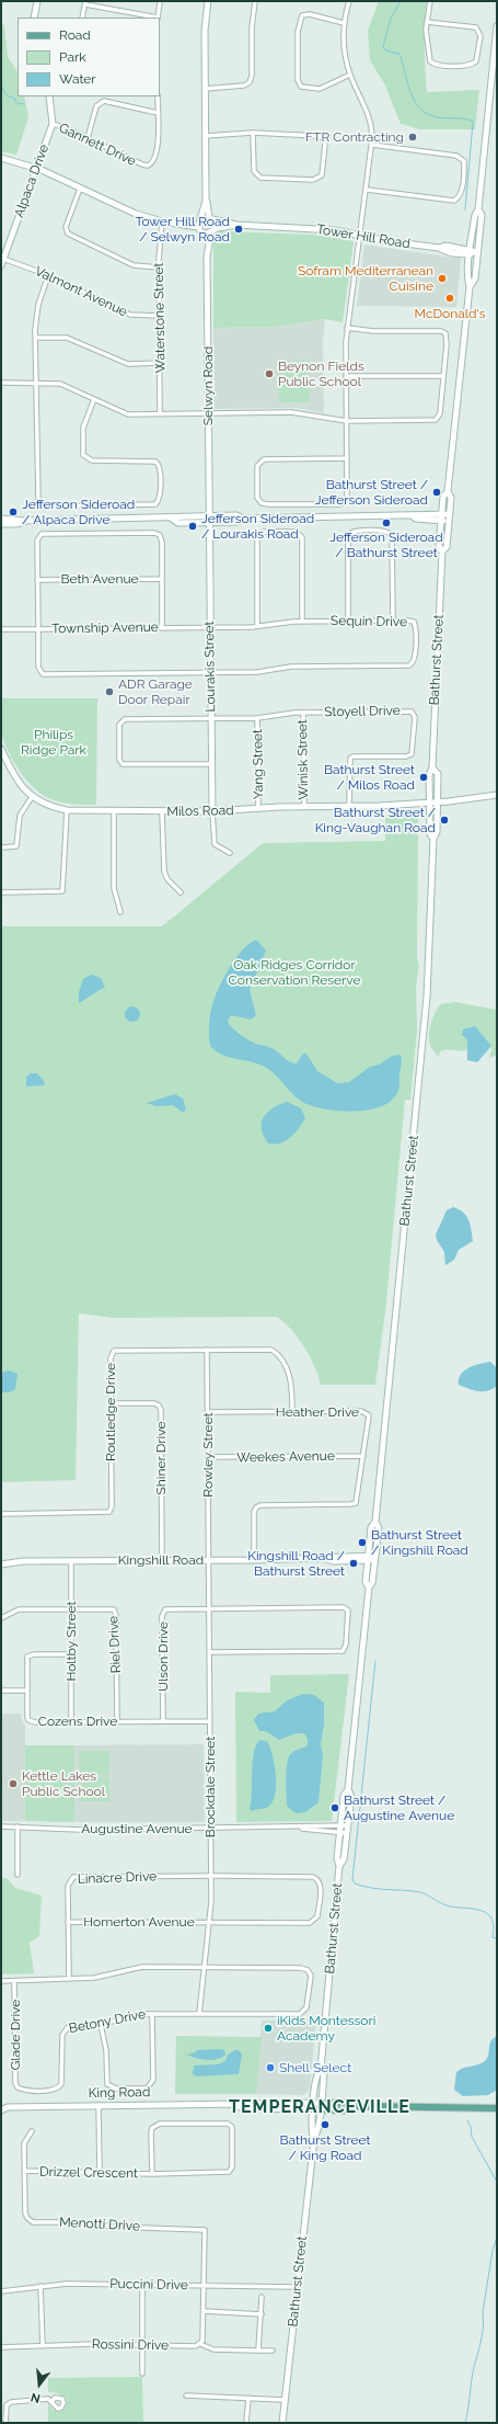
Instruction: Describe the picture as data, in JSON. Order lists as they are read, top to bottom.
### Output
{
  "streets": {
    "main road": [
      "Alpaca Drive",
      "Tower Hill Road",
      "Selwyn Road",
      "Bathurst Street",
      "Lourakis Street",
      "Milos Road",
      "Kingshill Road",
      "King Road"
    ],
    "street": [
      "Gannett Drive",
      "Valmont Avenue",
      "Waterstone Street",
      "Beth Avenue",
      "Sequin Drive",
      "Township Avenue",
      "Stoyell Drive",
      "Winisk Street",
      "Yang Street",
      "Routledge Drive",
      "Heather Drive",
      "Rowley Street",
      "Weekes Avenue",
      "Shiner Drive",
      "Holtby Street",
      "Riel Drive",
      "Ulson Drive",
      "Cozens Drive",
      "Brockdale Street",
      "Augustine Avenue",
      "Linacre Drive",
      "Homerton Avenue",
      "Betony Drive",
      "Glade Drive",
      "Drizzel Crescent",
      "Menotti Drive",
      "Puccini Drive",
      "Rossini Drive"
    ]
  },
  "crossings": [
    ["Gannett Drive", "Alpaca Drive"],
    ["Alpaca Drive", "Valmont Avenue"],
    ["Tower Hill Road", "Selwyn Road"],
    ["Tower Hill Road", "Bathurst Street"],
    ["Valmont Avenue", "Waterstone Street"],
    ["Selwyn Road", "Lourakis Street"],
    ["Sequin Drive", "Township Avenue"],
    ["Sequin Drive", "Lourakis Street"],
    ["Township Avenue", "Lourakis Street"],
    ["Bathurst Street", "Milos Road"],
    ["Bathurst Street", "Kingshill Road"],
    ["Bathurst Street", "Augustine Avenue"],
    ["Bathurst Street", "King Road"],
    ["Bathurst Street", "Puccini Drive"],
    ["Lourakis Street", "Stoyell Drive"],
    ["Lourakis Street", "Milos Road"],
    ["Stoyell Drive", "Winisk Street"],
    ["Stoyell Drive", "Yang Street"],
    ["Stoyell Drive", "Milos Road"],
    ["Winisk Street", "Milos Road"],
    ["Yang Street", "Milos Road"],
    ["Routledge Drive", "Heather Drive"],
    ["Routledge Drive", "Rowley Street"],
    ["Routledge Drive", "Shiner Drive"],
    ["Heather Drive", "Rowley Street"],
    ["Heather Drive", "Weekes Avenue"],
    ["Heather Drive", "Kingshill Road"],
    ["Rowley Street", "Weekes Avenue"],
    ["Rowley Street", "Kingshill Road"],
    ["Rowley Street", "Brockdale Street"],
    ["Shiner Drive", "Kingshill Road"],
    ["Kingshill Road", "Holtby Street"],
    ["Kingshill Road", "Brockdale Street"],
    ["Holtby Street", "Riel Drive"],
    ["Holtby Street", "Cozens Drive"],
    ["Riel Drive", "Cozens Drive"],
    ["Ulson Drive", "Cozens Drive"],
    ["Ulson Drive", "Brockdale Street"],
    ["Cozens Drive", "Brockdale Street"],
    ["Brockdale Street", "Augustine Avenue"],
    ["Brockdale Street", "Linacre Drive"],
    ["Brockdale Street", "Homerton Avenue"],
    ["Brockdale Street", "Betony Drive"],
    ["Linacre Drive", "Homerton Avenue"],
    ["Betony Drive", "Glade Drive"],
    ["Drizzel Crescent", "Menotti Drive"],
    ["Menotti Drive", "Puccini Drive"]
  ],
  "districts": ["TEMPERANCEVILLE"],
  "parks": ["Philips Ridge Park", "Oak Ridges Corridor Conservation Reserve"],
  "places": [
    "FTR Contracting",
    "Tower Hill Road / Selwyn Road",
    "Sofram Mediterranean Cuisine",
    "McDonald's",
    "Beynon Fields Public School",
    "Bathurst Street / Jefferson Sideroad",
    "Jefferson Sideroad / Alpaca Drive",
    "Jefferson Sideroad / Bathurst Street",
    "Jefferson Sideroad / Lourakis Road",
    "ADR Garage Door Repair",
    "Bathurst Street / Milos Road",
    "Bathurst Street / King-Vaughan Road",
    "Bathurst Street / Kingshill Road",
    "Kingshill Road / Bathurst Street",
    "Kettle Lakes Public School",
    "Bathurst Street / Augustine Avenue",
    "iKids Montessori Academy",
    "Shell Select",
    "Bathurst Street / King Road"
  ],
  "legend": ["Road", "Park", "Water"],
  "north": "bottom"
}
